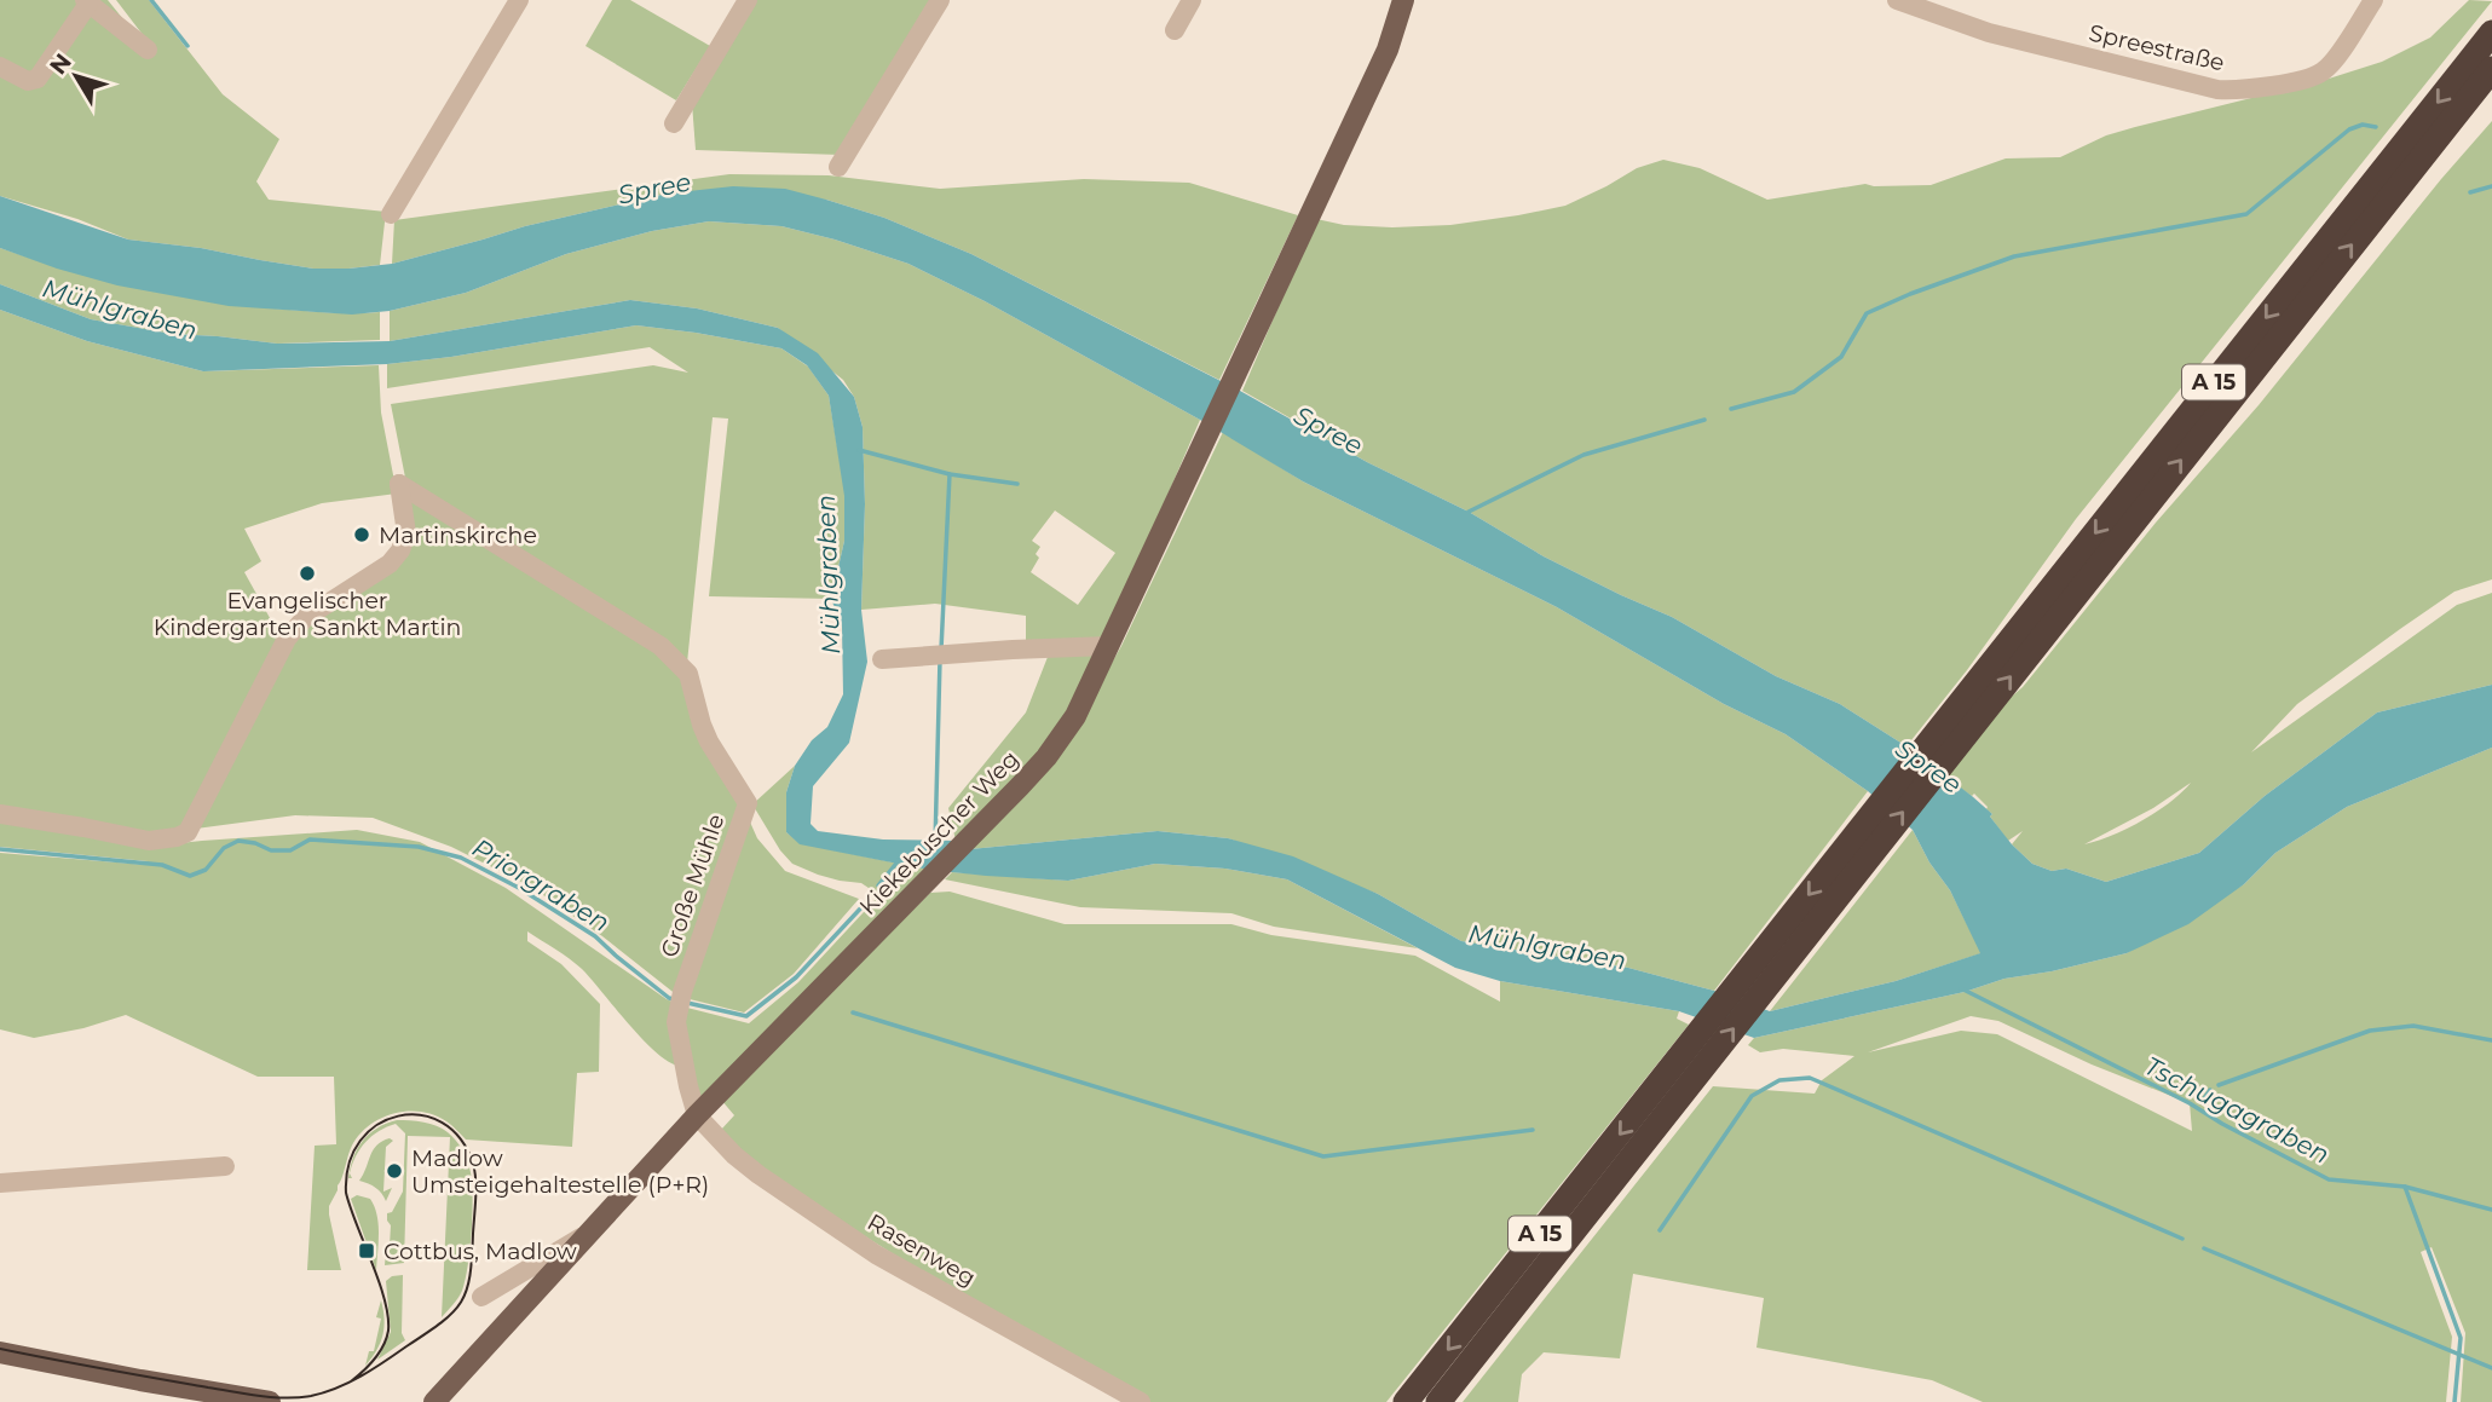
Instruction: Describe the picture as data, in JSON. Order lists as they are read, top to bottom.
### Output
{
  "streets": {
    "highway": ["A 15"],
    "main road": ["Kiekebuscher Weg"],
    "street": ["Spreestraße", "Große Mühle", "Rasenweg"]
  },
  "crossings": [
    ["Kiekebuscher Weg", "Große Mühle"],
    ["Kiekebuscher Weg", "Rasenweg"],
    ["Große Mühle", "Rasenweg"]
  ],
  "water": [
    "Spree",
    "Mühlgraben",
    "Priorgraben",
    "Tschugagraben"
  ],
  "places": {
    "other": ["Martinskirche", "Evangelischer Kindergarten Sankt Martin", "Madlow Umsteigehaltestelle (P+R)"],
    "transit": ["Cottbus, Madlow"]
  },
  "north": "top left"
}
